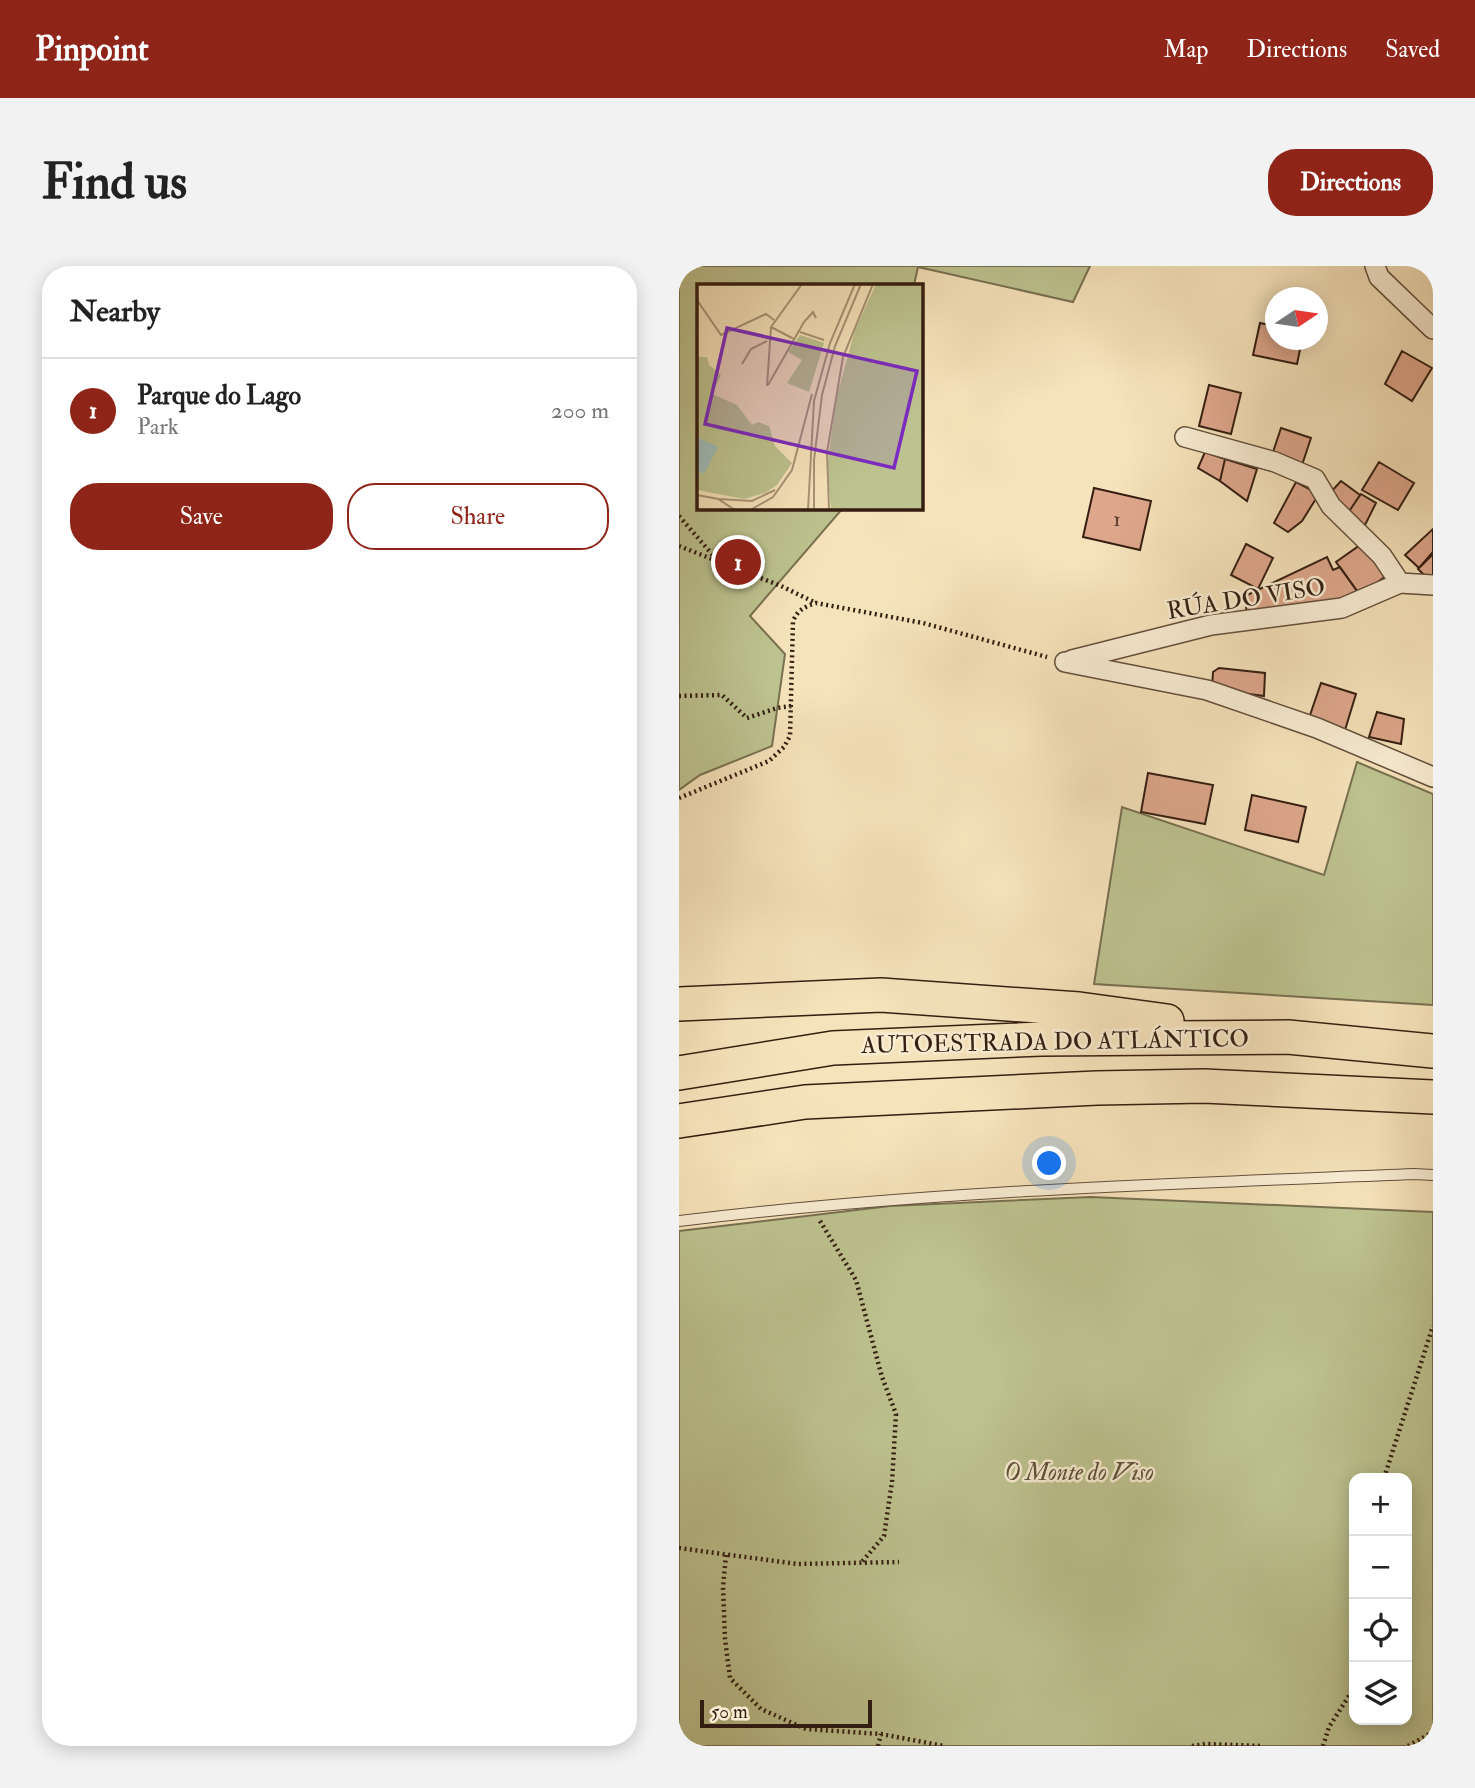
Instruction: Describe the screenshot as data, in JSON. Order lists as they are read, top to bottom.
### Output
{
  "streets": {
    "highway": ["AUTOESTRADA DO ATLÁNTICO"],
    "street": ["RÚA DO VISO"]
  },
  "parks": ["O Monte do Viso"],
  "house_numbers": ["1"],
  "scale_bar": "50 m",
  "north": "right",
  "page": {
    "header": "Pinpoint",
    "nav": ["Map", "Directions", "Saved"],
    "buttons": [
      "Directions",
      ["Save", "Share"]
    ],
    "title": "Find us",
    "heading": "Nearby",
    "list": [
      {
        "mark": "1",
        "name": "Parque do Lago",
        "note": "Park",
        "value": "200 m"
      }
    ],
    "pins": "1",
    "map_buttons": ["+", "−"],
    "scale": "50 m"
  }
}
